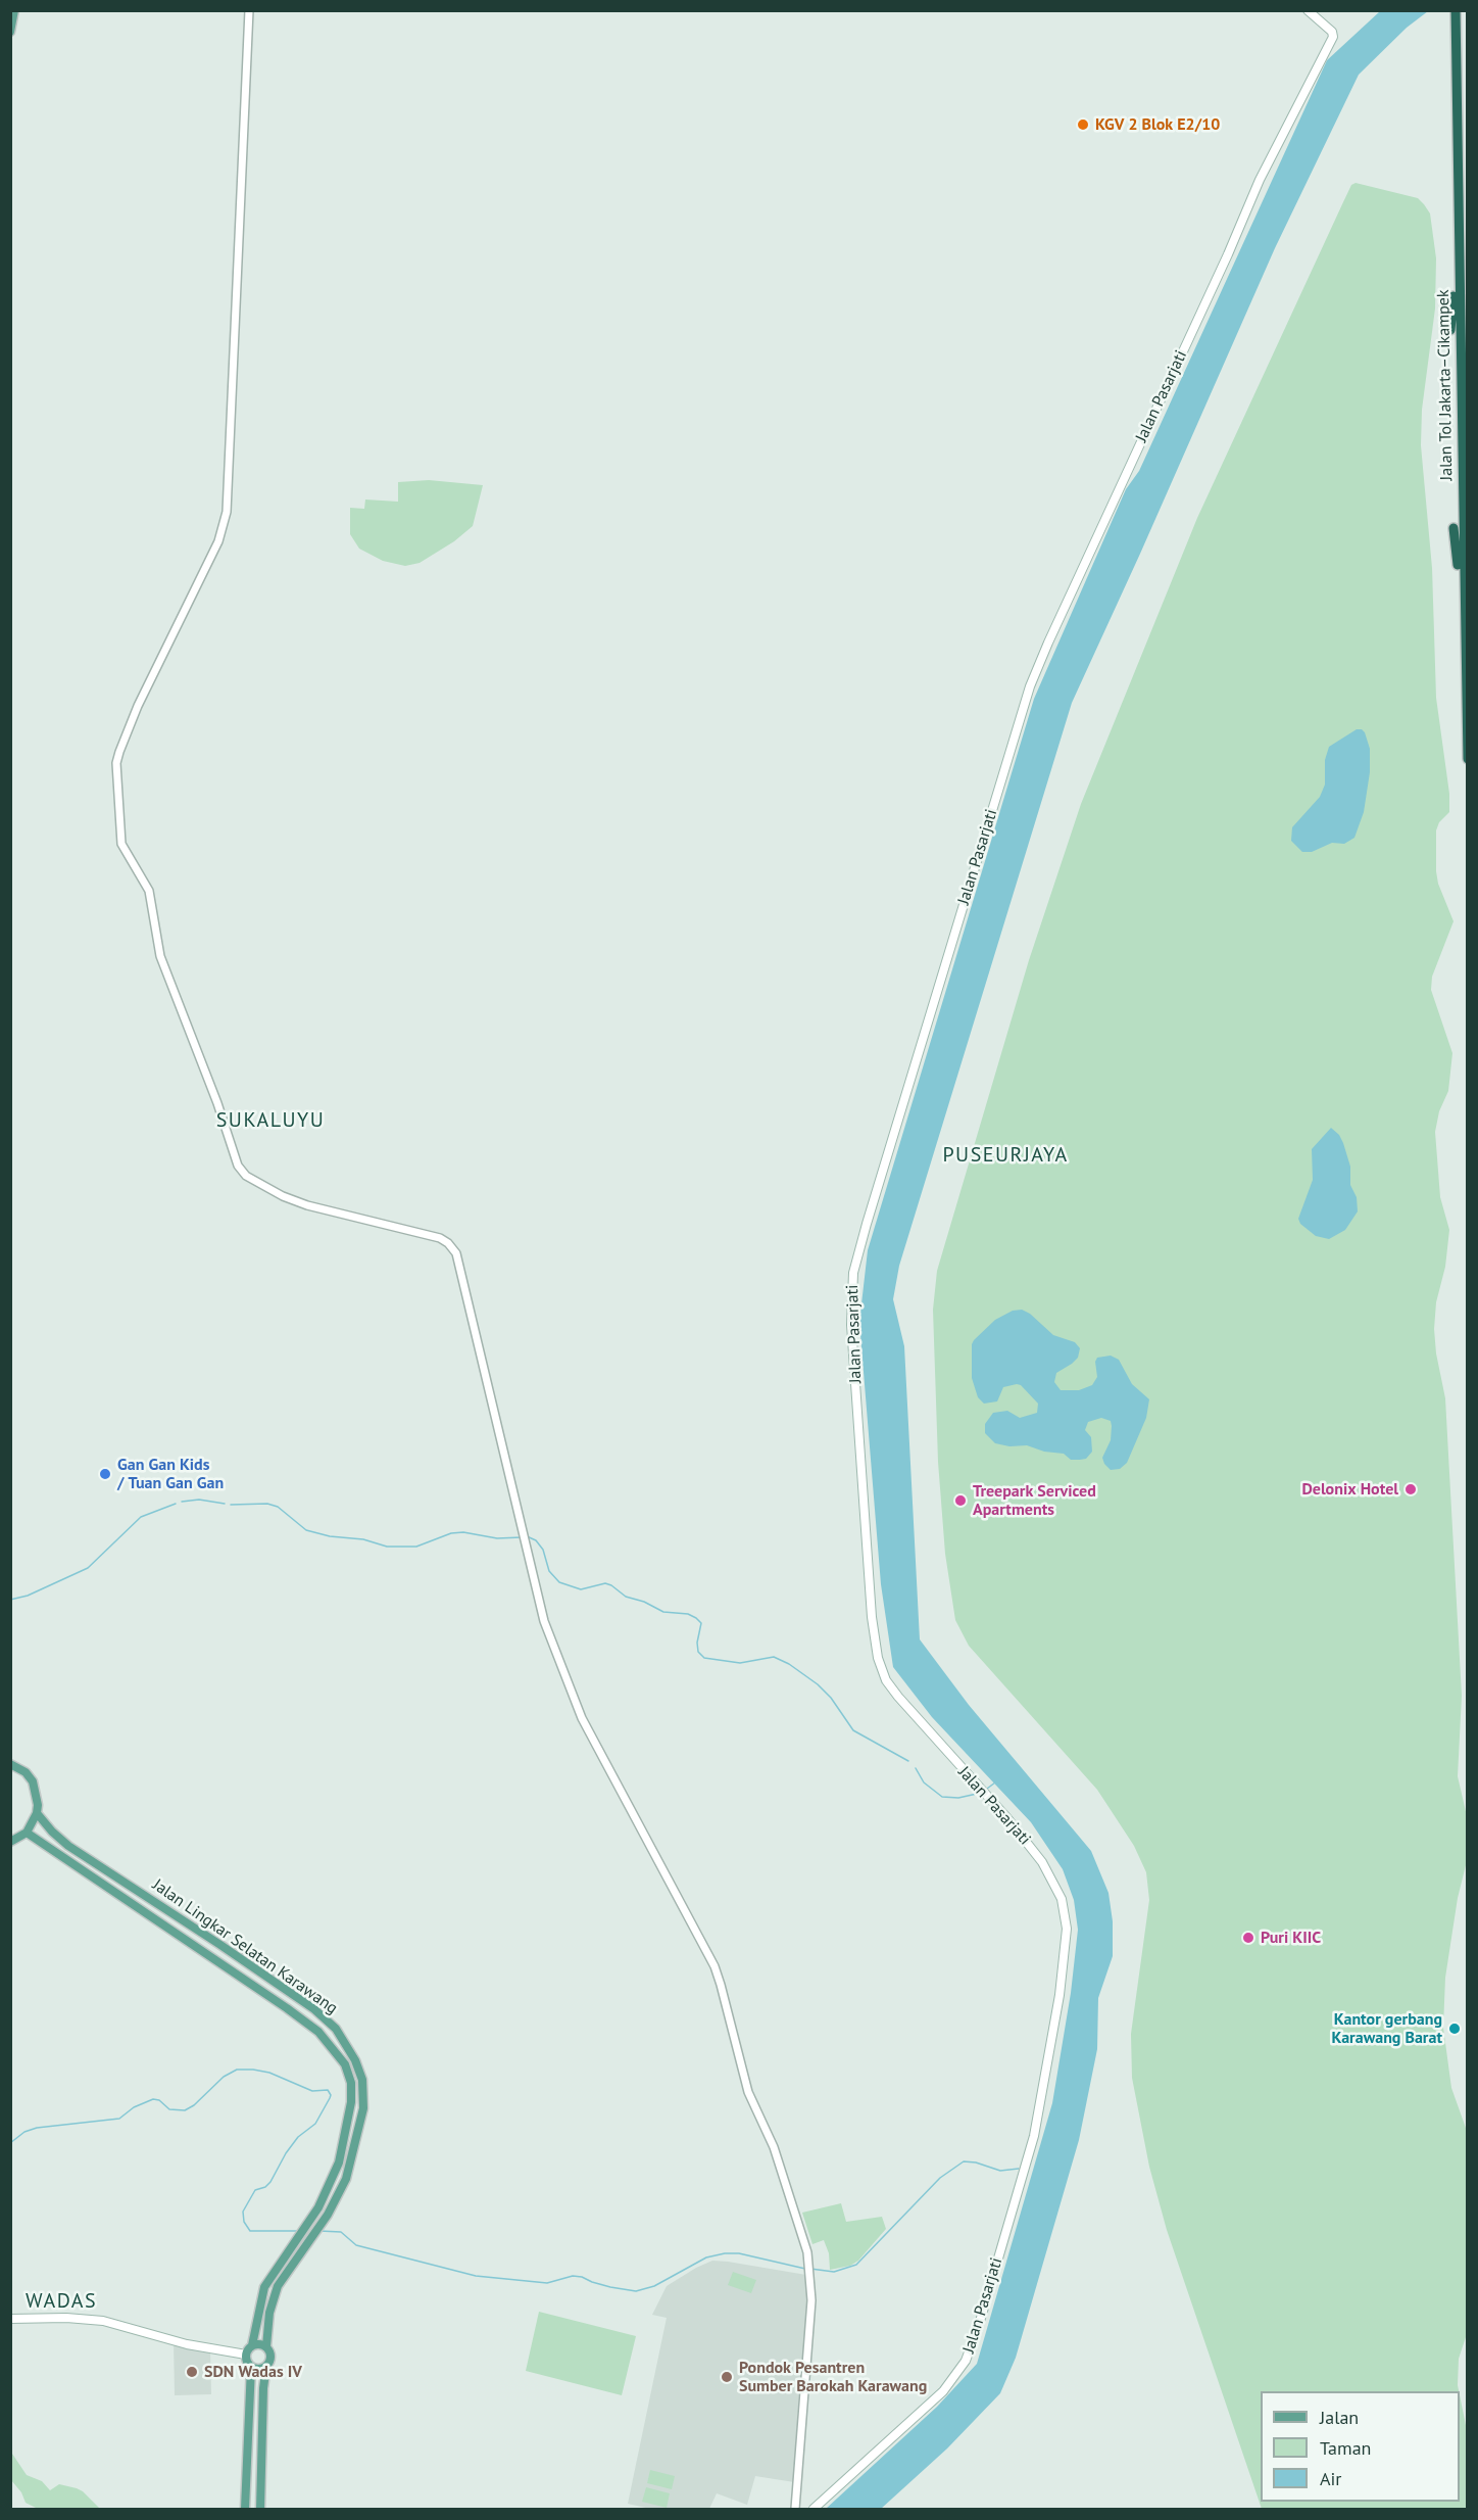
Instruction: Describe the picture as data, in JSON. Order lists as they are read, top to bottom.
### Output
{
  "streets": {
    "highway": ["Jalan Tol Jakarta–Cikampek"],
    "main road": ["Jalan Pasarjati", "Jalan Lingkar Selatan Karawang"]
  },
  "districts": ["SUKALUYU", "PUSEURJAYA", "WADAS"],
  "places": [
    "KGV 2 Blok E2/10",
    "Gan Gan Kids / Tuan Gan Gan",
    "Delonix Hotel",
    "Treepark Serviced Apartments",
    "Puri KIIC",
    "Kantor gerbang Karawang Barat",
    "SDN Wadas IV",
    "Pondok Pesantren Sumber Barokah Karawang"
  ],
  "legend": ["Jalan", "Taman", "Air"]
}
